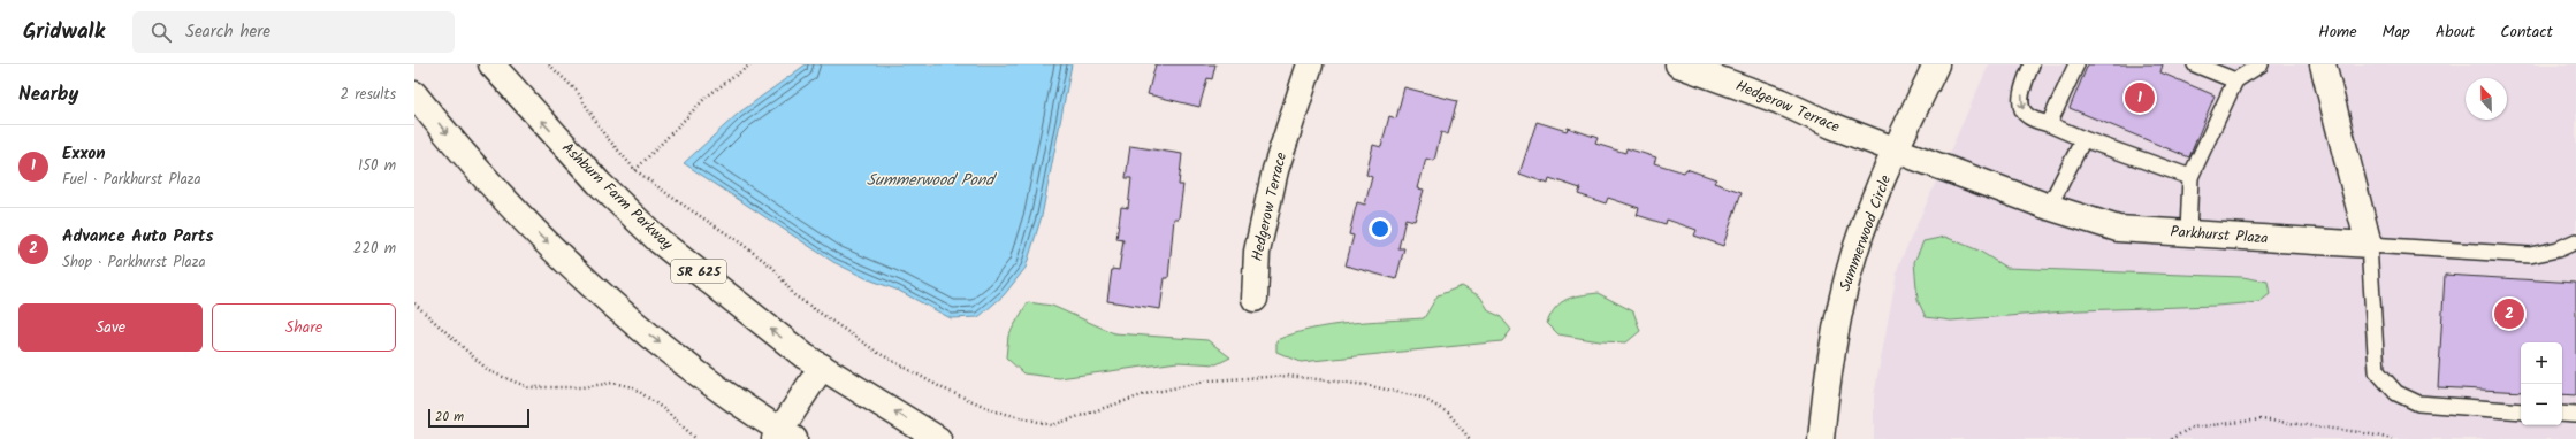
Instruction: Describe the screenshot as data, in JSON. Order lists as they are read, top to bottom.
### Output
{
  "streets": {
    "street": [
      "Hedgerow Terrace",
      "Ashburn Farm Parkway",
      "Summerwood Circle",
      "Parkhurst Plaza",
      "SR 625"
    ]
  },
  "crossings": [
    ["Hedgerow Terrace", "Summerwood Circle"],
    ["Hedgerow Terrace", "Parkhurst Plaza"],
    ["Summerwood Circle", "Parkhurst Plaza"]
  ],
  "water": ["Summerwood Pond"],
  "scale_bar": "20 m",
  "north": "top",
  "page": {
    "header": "Gridwalk",
    "search": "Search here",
    "nav": [
      "Home",
      "Map",
      "About",
      "Contact"
    ],
    "heading": ["Nearby", "2 results"],
    "pins": ["1", "2"],
    "list": [
      {
        "mark": "1",
        "name": "Exxon",
        "note": "Fuel · Parkhurst Plaza",
        "value": "150 m"
      },
      {
        "mark": "2",
        "name": "Advance Auto Parts",
        "note": "Shop · Parkhurst Plaza",
        "value": "220 m"
      }
    ],
    "buttons": ["Save", "Share"],
    "map_buttons": ["+", "−"],
    "scale": "20 m"
  }
}
